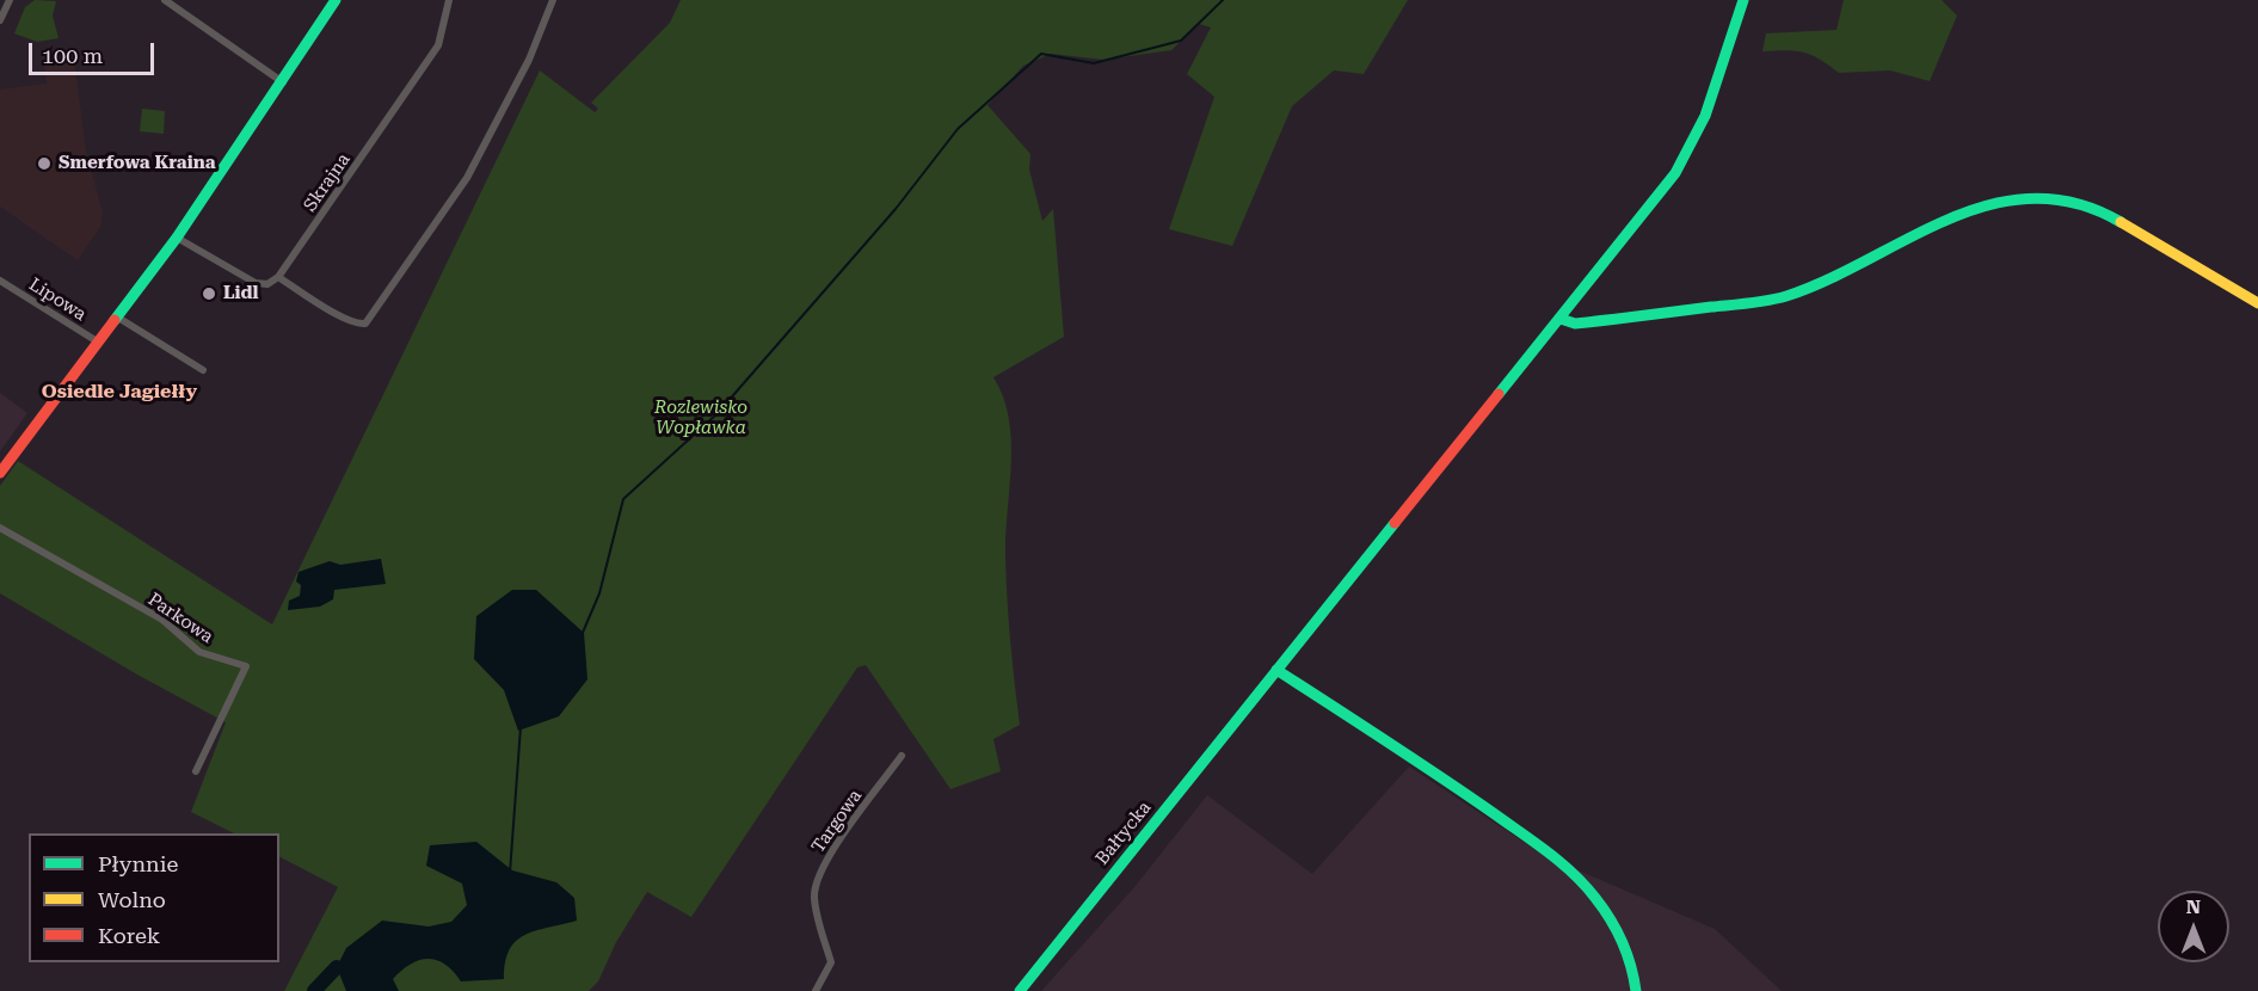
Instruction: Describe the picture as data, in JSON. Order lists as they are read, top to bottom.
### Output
{
  "streets": {
    "street": [
      "Skrajna",
      "Lipowa",
      "Parkowa",
      "Targowa",
      "Bałtycka"
    ]
  },
  "districts": ["Osiedle Jagiełły"],
  "parks": ["Rozlewisko Wopławka"],
  "places": ["Smerfowa Kraina", "Lidl"],
  "legend": ["Płynnie", "Wolno", "Korek"],
  "scale_bar": "100 m",
  "north": "top"
}
